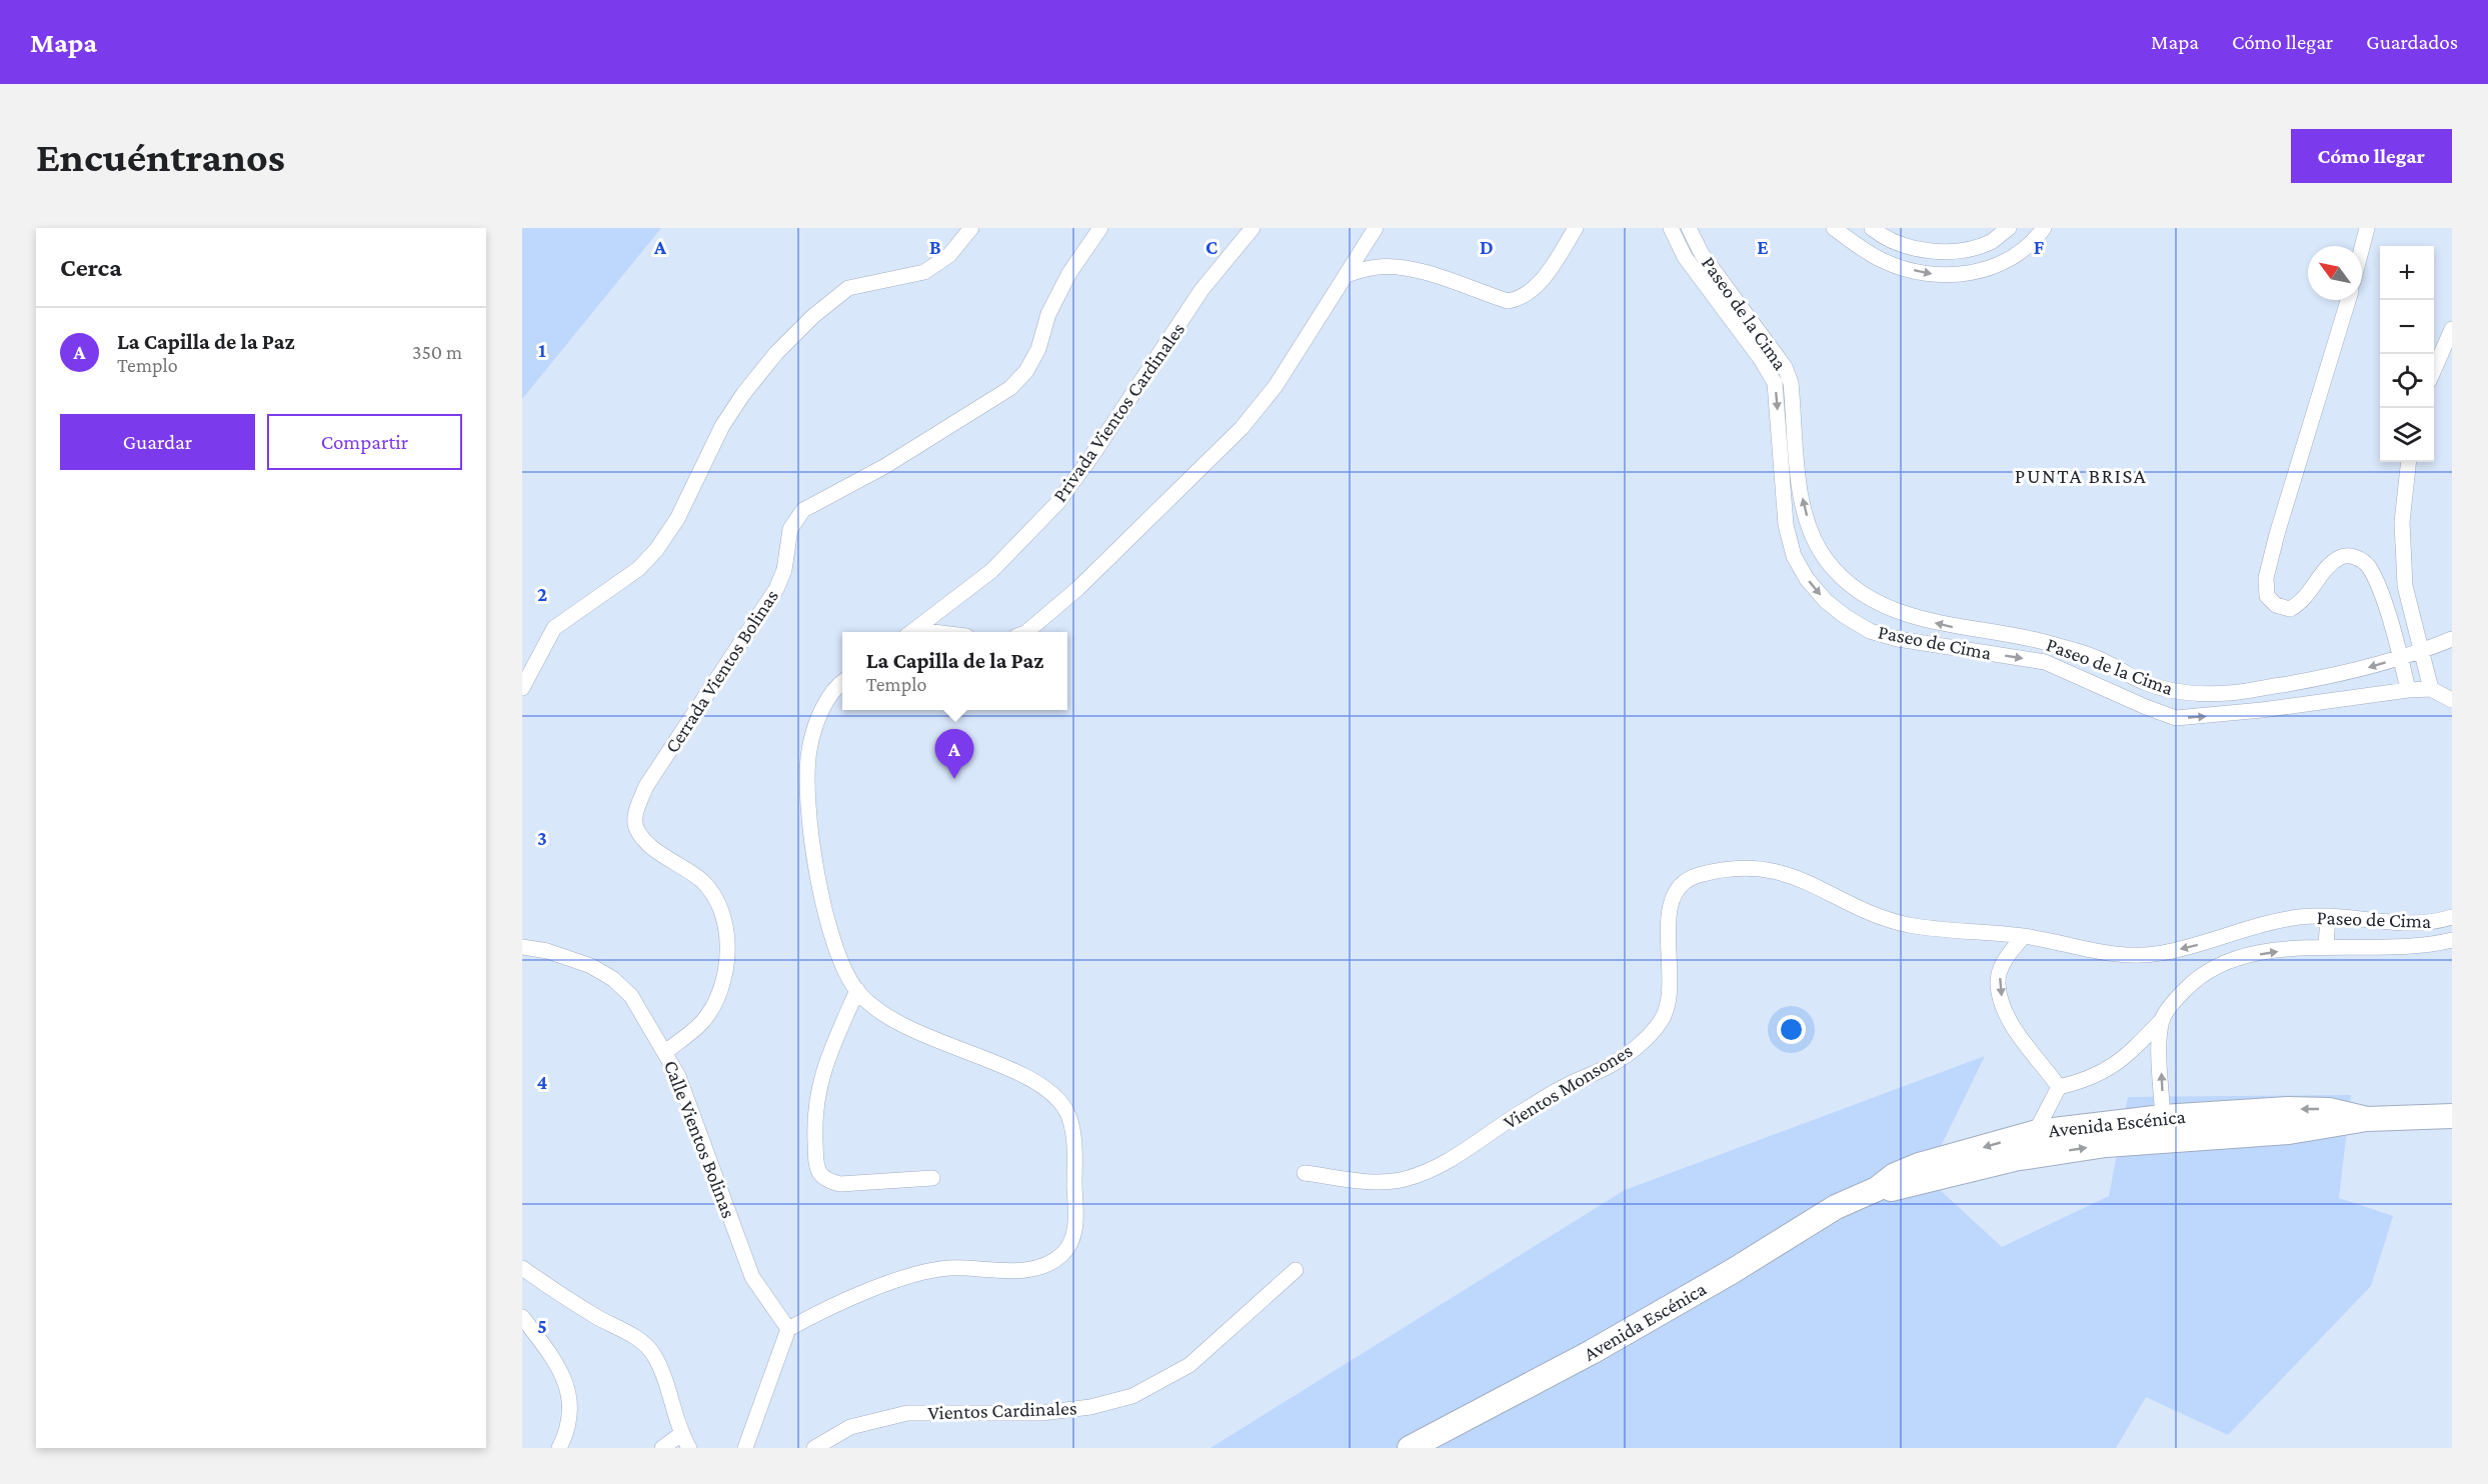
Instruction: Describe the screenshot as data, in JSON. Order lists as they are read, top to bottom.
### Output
{
  "streets": {
    "main road": ["Avenida Escénica"],
    "street": [
      "Paseo de la Cima",
      "Privada Vientos Cardinales",
      "Paseo de Cima",
      "Cerrada Vientos Bolinas",
      "Vientos Monsones",
      "Calle Vientos Bolinas",
      "Vientos Cardinales"
    ]
  },
  "crossings": [
    ["Paseo de Cima", "Vientos Monsones"],
    ["Cerrada Vientos Bolinas", "Calle Vientos Bolinas"]
  ],
  "one_way": ["Paseo de la Cima"],
  "districts": ["PUNTA BRISA"],
  "north": "top left",
  "page": {
    "header": "Mapa",
    "nav": ["Mapa", "Cómo llegar", "Guardados"],
    "buttons": [
      "Cómo llegar",
      ["Guardar", "Compartir"]
    ],
    "title": "Encuéntranos",
    "heading": "Cerca",
    "map_buttons": ["+", "−"],
    "list": [
      {
        "mark": "A",
        "name": "La Capilla de la Paz",
        "note": "Templo",
        "value": "350 m"
      }
    ],
    "popup": ["La Capilla de la Paz", "Templo"],
    "pins": "A"
  },
  "grid": {
    "columns": [
      "A",
      "B",
      "C",
      "D",
      "E",
      "F"
    ],
    "rows": [
      "1",
      "2",
      "3",
      "4",
      "5"
    ]
  }
}
